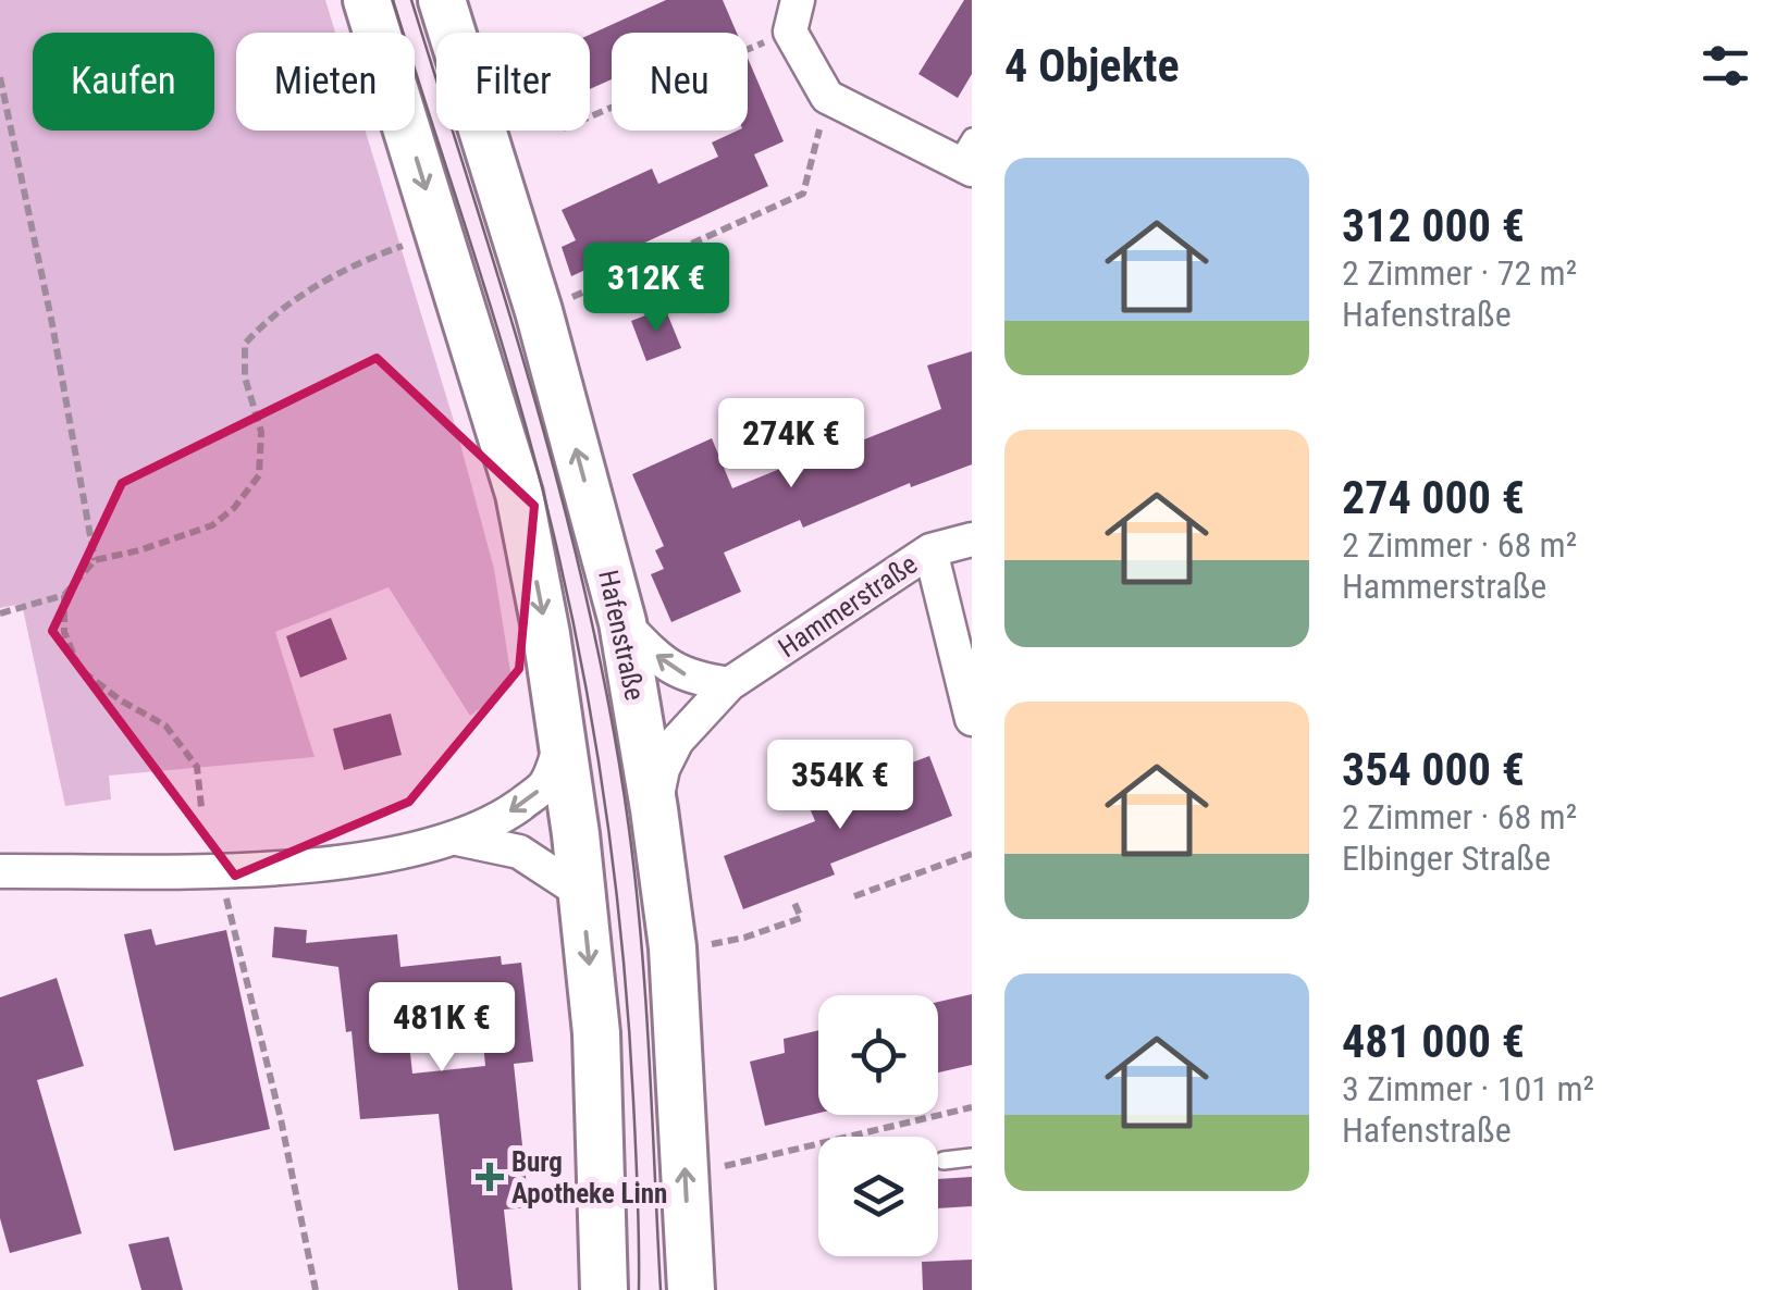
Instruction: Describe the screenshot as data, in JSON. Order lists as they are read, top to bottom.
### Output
{
  "streets": {
    "main road": ["Hafenstraße"],
    "street": ["Hammerstraße"]
  },
  "crossings": [
    ["Hammerstraße", "Hafenstraße"]
  ],
  "places": {
    "health": ["Burg Apotheke Linn"]
  },
  "page": {
    "heading": "4 Objekte",
    "chip": [
      "Kaufen",
      "Mieten",
      "Filter",
      "Neu"
    ],
    "list": [
      {
        "name": "312 000 €",
        "note": "2 Zimmer · 72 m² · Hafenstraße"
      },
      {
        "name": "274 000 €",
        "note": "2 Zimmer · 68 m² · Hammerstraße"
      },
      {
        "name": "354 000 €",
        "note": "2 Zimmer · 68 m² · Elbinger Straße"
      },
      {
        "name": "481 000 €",
        "note": "3 Zimmer · 101 m² · Hafenstraße"
      }
    ],
    "price": [
      "312K €",
      "274K €",
      "354K €",
      "481K €"
    ]
  }
}
